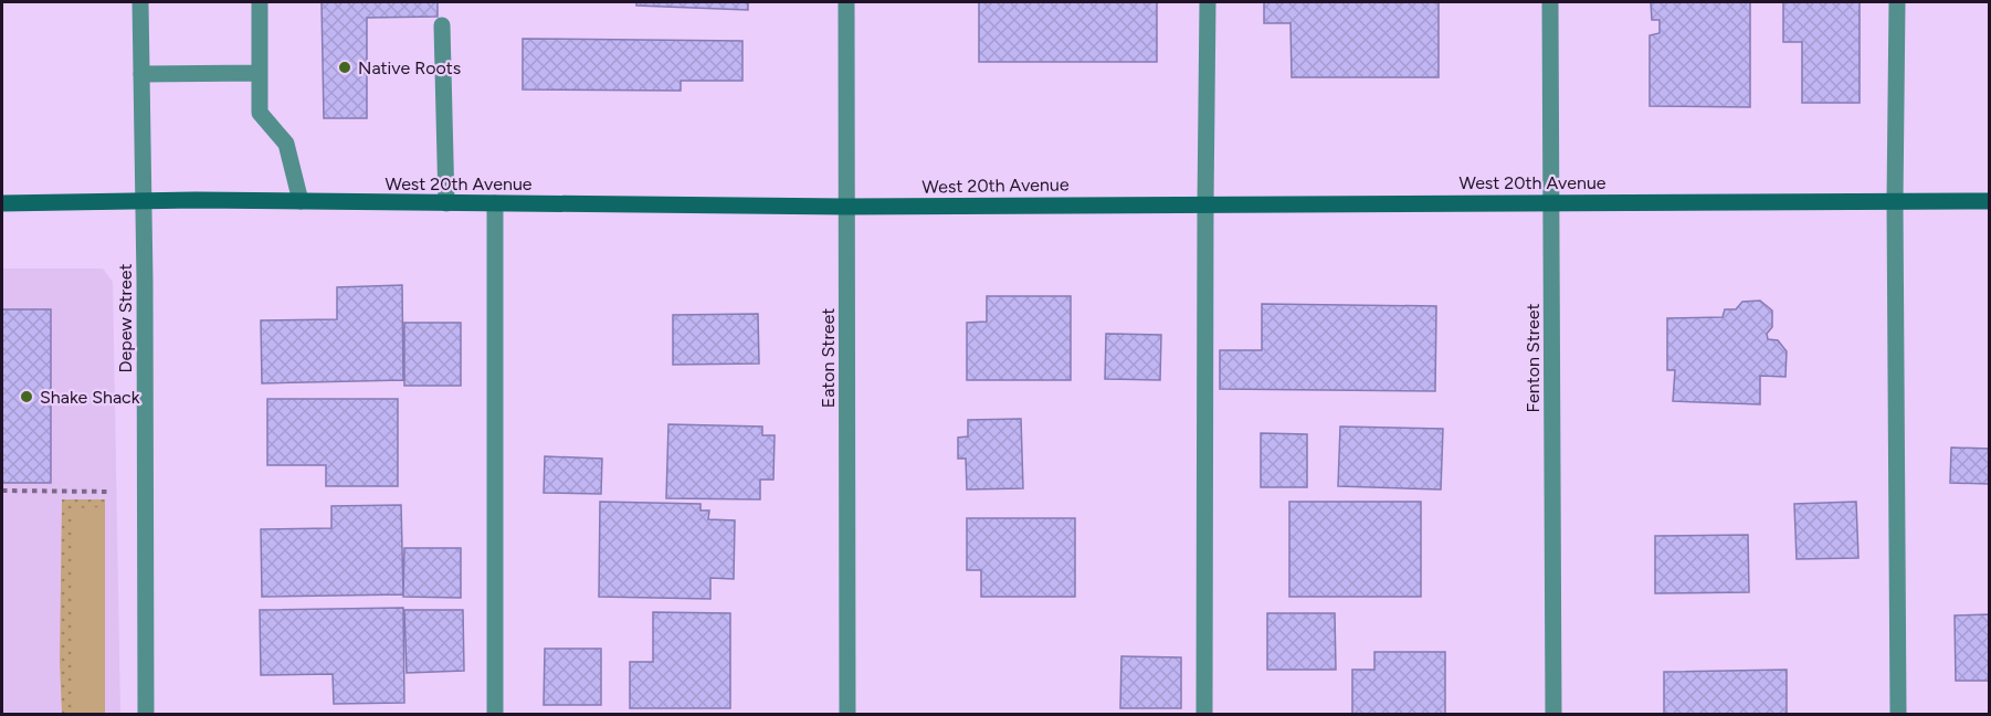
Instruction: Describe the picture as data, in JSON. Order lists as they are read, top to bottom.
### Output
{
  "streets": {
    "street": [
      "West 20th Avenue",
      "Depew Street",
      "Eaton Street",
      "Fenton Street"
    ]
  },
  "crossings": [
    ["West 20th Avenue", "Depew Street"],
    ["West 20th Avenue", "Eaton Street"],
    ["West 20th Avenue", "Fenton Street"]
  ],
  "places": ["Native Roots", "Shake Shack"]
}
